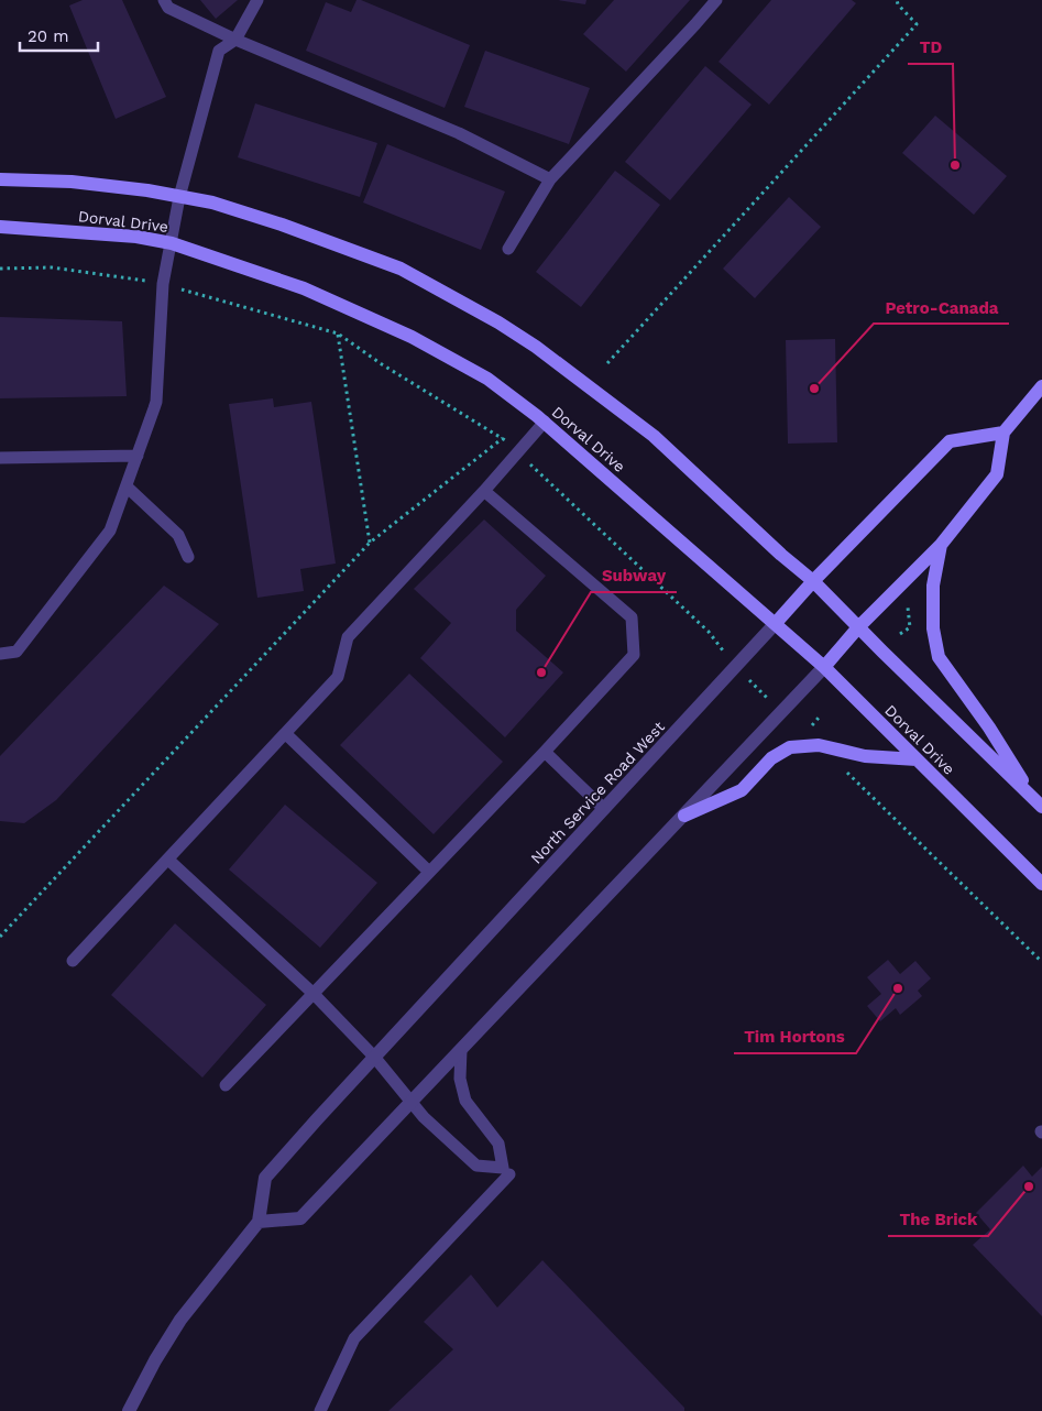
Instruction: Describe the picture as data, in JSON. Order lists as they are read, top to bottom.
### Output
{
  "streets": {
    "main road": ["Dorval Drive", "North Service Road West"]
  },
  "crossings": [
    ["Dorval Drive", "North Service Road West"]
  ],
  "places": [
    "TD",
    "Petro-Canada",
    "Subway",
    "Tim Hortons",
    "The Brick"
  ],
  "scale_bar": "20 m"
}
